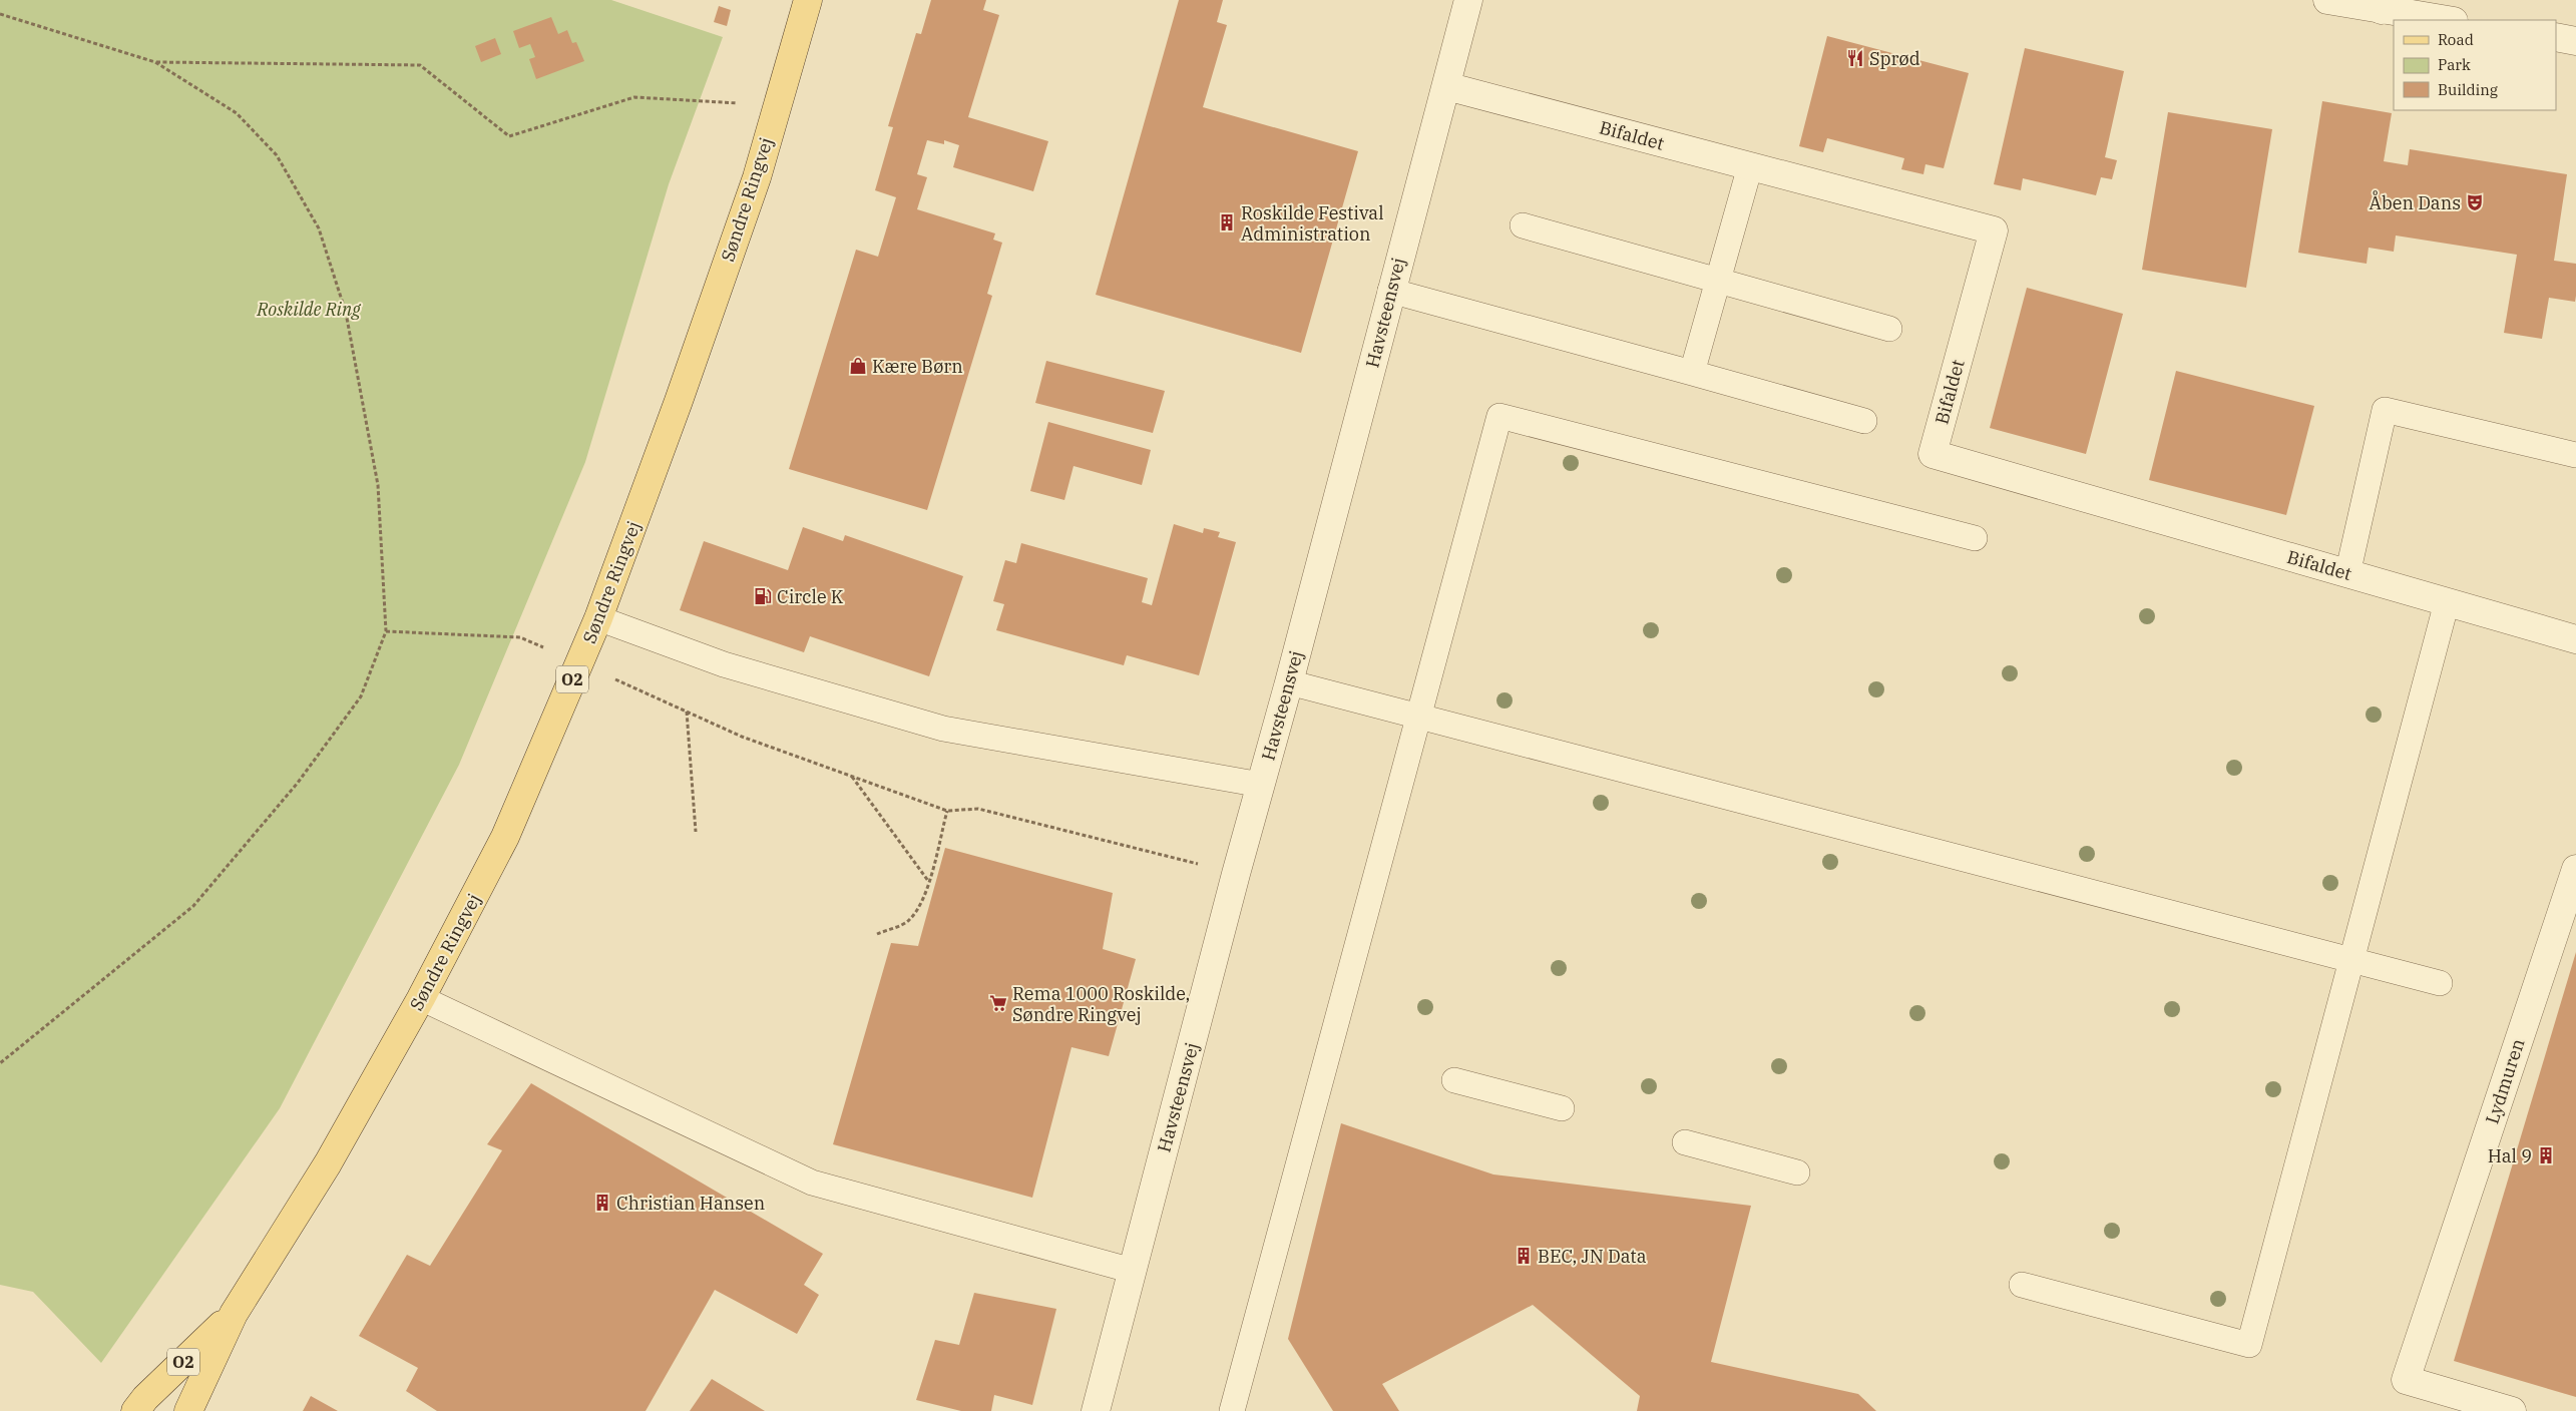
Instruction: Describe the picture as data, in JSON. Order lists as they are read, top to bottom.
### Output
{
  "streets": {
    "main road": ["Søndre Ringvej", "O2"],
    "street": ["Bifaldet", "Havsteensvej", "Lydmuren"]
  },
  "crossings": [
    ["Bifaldet", "Havsteensvej"]
  ],
  "parks": ["Roskilde Ring"],
  "places": {
    "restaurant": ["Sprød"],
    "theatre": ["Åben Dans"],
    "building": [
      "Roskilde Festival Administration",
      "Hal 9",
      "Christian Hansen",
      "BEC, JN Data"
    ],
    "shop": ["Kære Børn"],
    "fuel station": ["Circle K"],
    "supermarket": ["Rema 1000 Roskilde, Søndre Ringvej"]
  },
  "legend": ["Road", "Park", "Building"]
}
